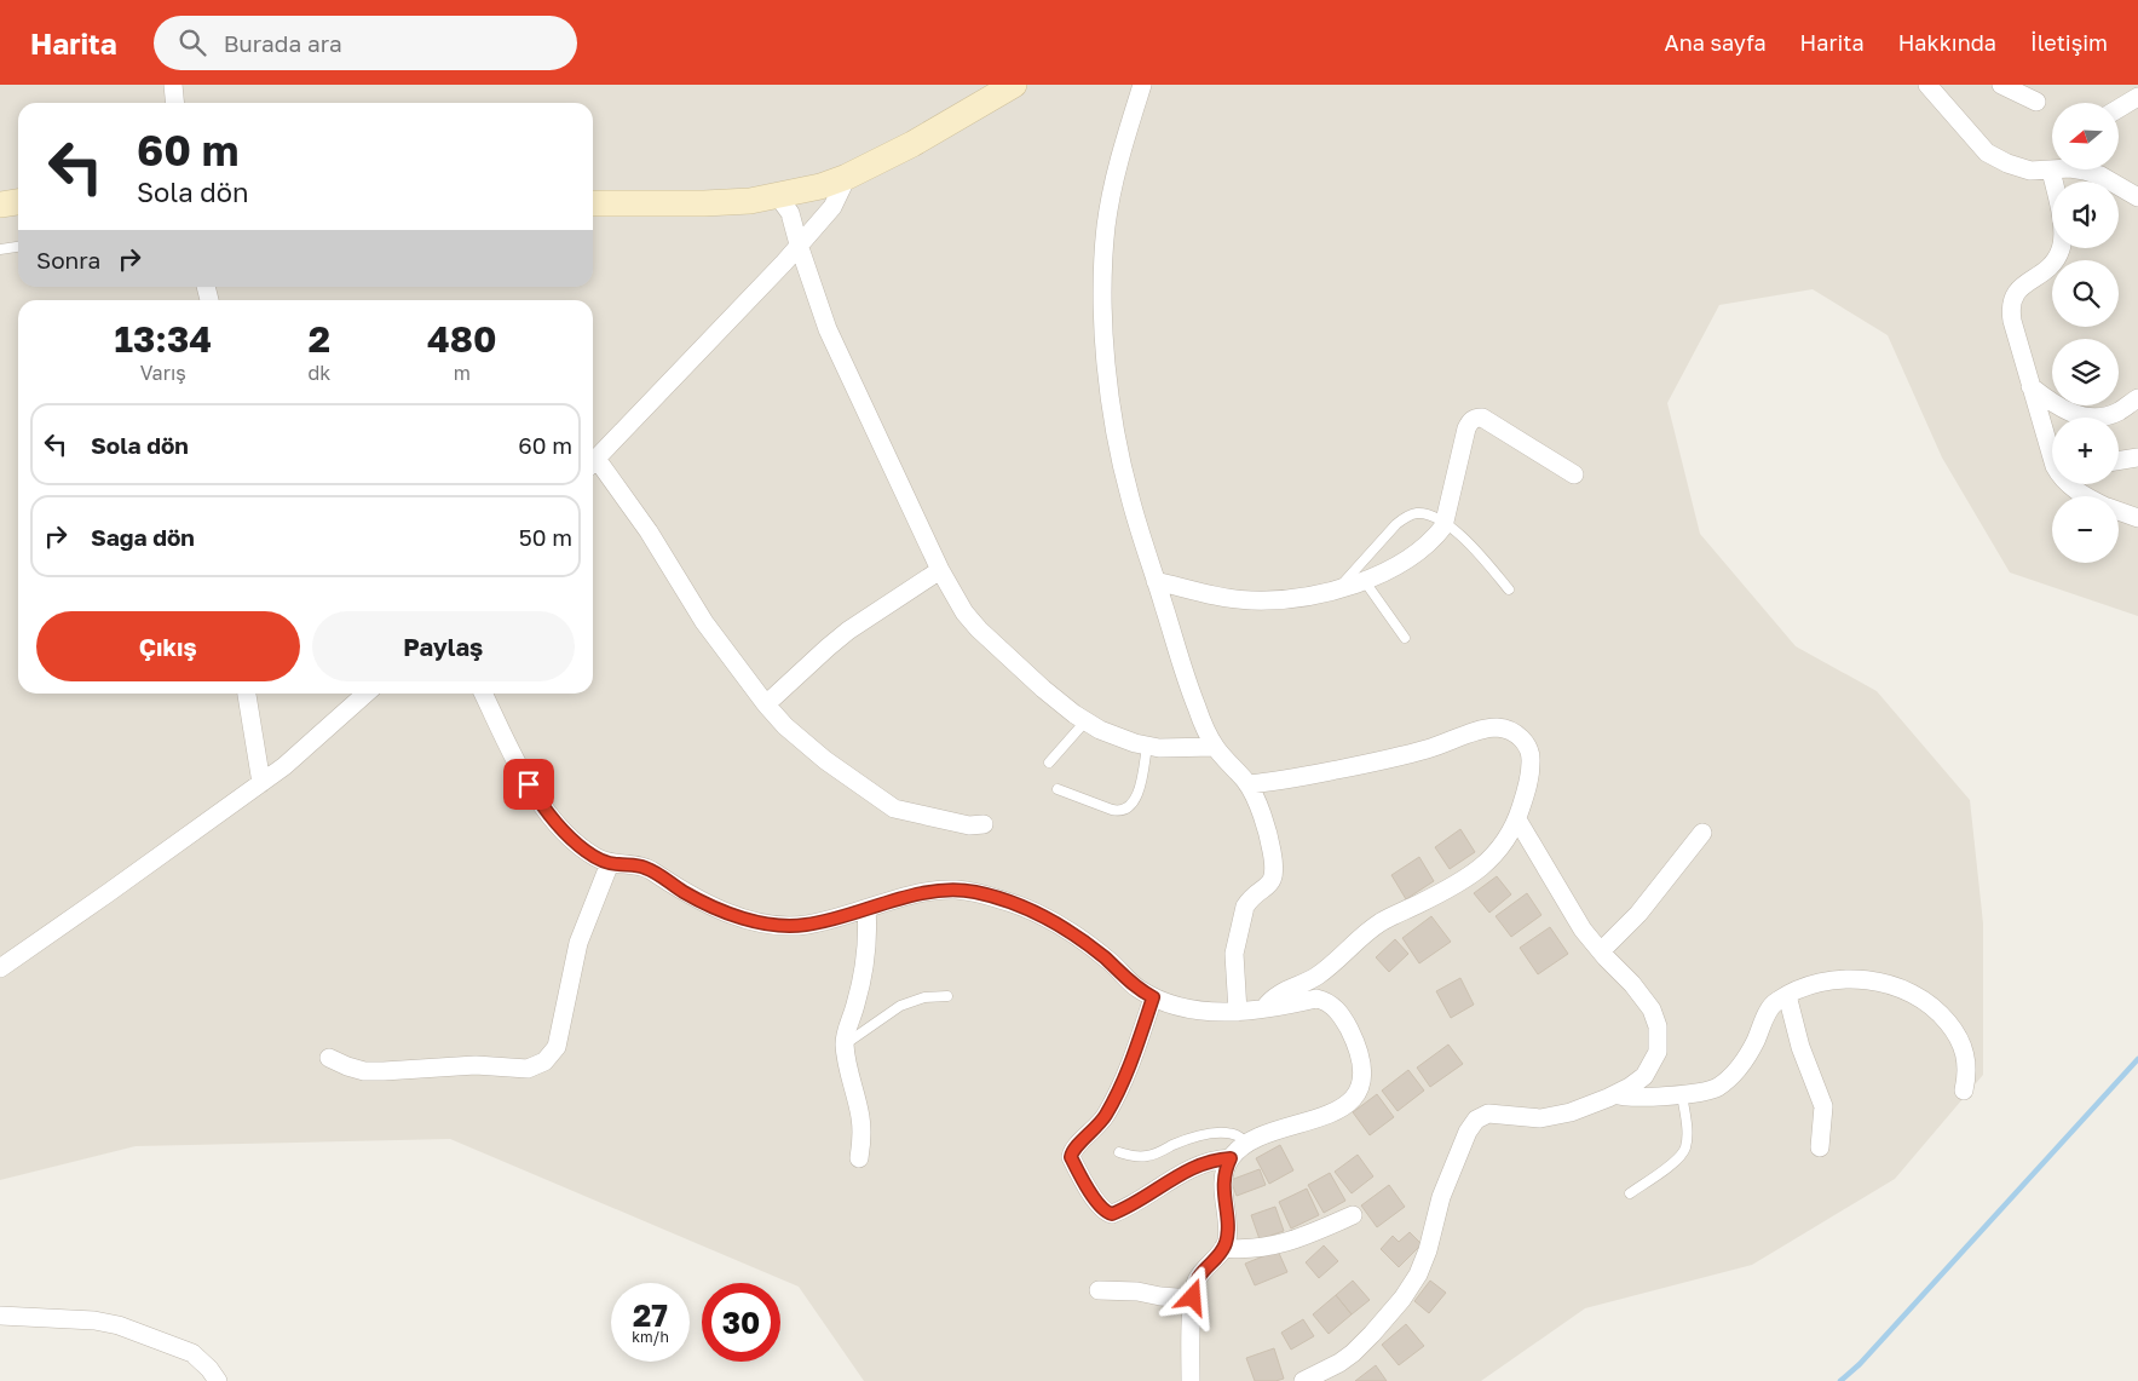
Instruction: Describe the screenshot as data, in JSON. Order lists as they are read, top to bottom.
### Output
{
  "north": "left",
  "page": {
    "header": "Harita",
    "search": "Burada ara",
    "nav": [
      "Ana sayfa",
      "Harita",
      "Hakkında",
      "İletişim"
    ],
    "map_buttons": ["+", "−"],
    "turn": ["60 m", "Sola dön"],
    "then": "Sonra",
    "eta": [
      "13:34",
      "Varış",
      "2",
      "dk",
      "480",
      "m"
    ],
    "list": [
      {
        "name": "Sola dön",
        "value": "60 m"
      },
      {
        "name": "Sağa dön",
        "value": "50 m"
      }
    ],
    "buttons": ["Çıkış", "Paylaş"],
    "speed": "27 km/h",
    "limit": "30"
  }
}
